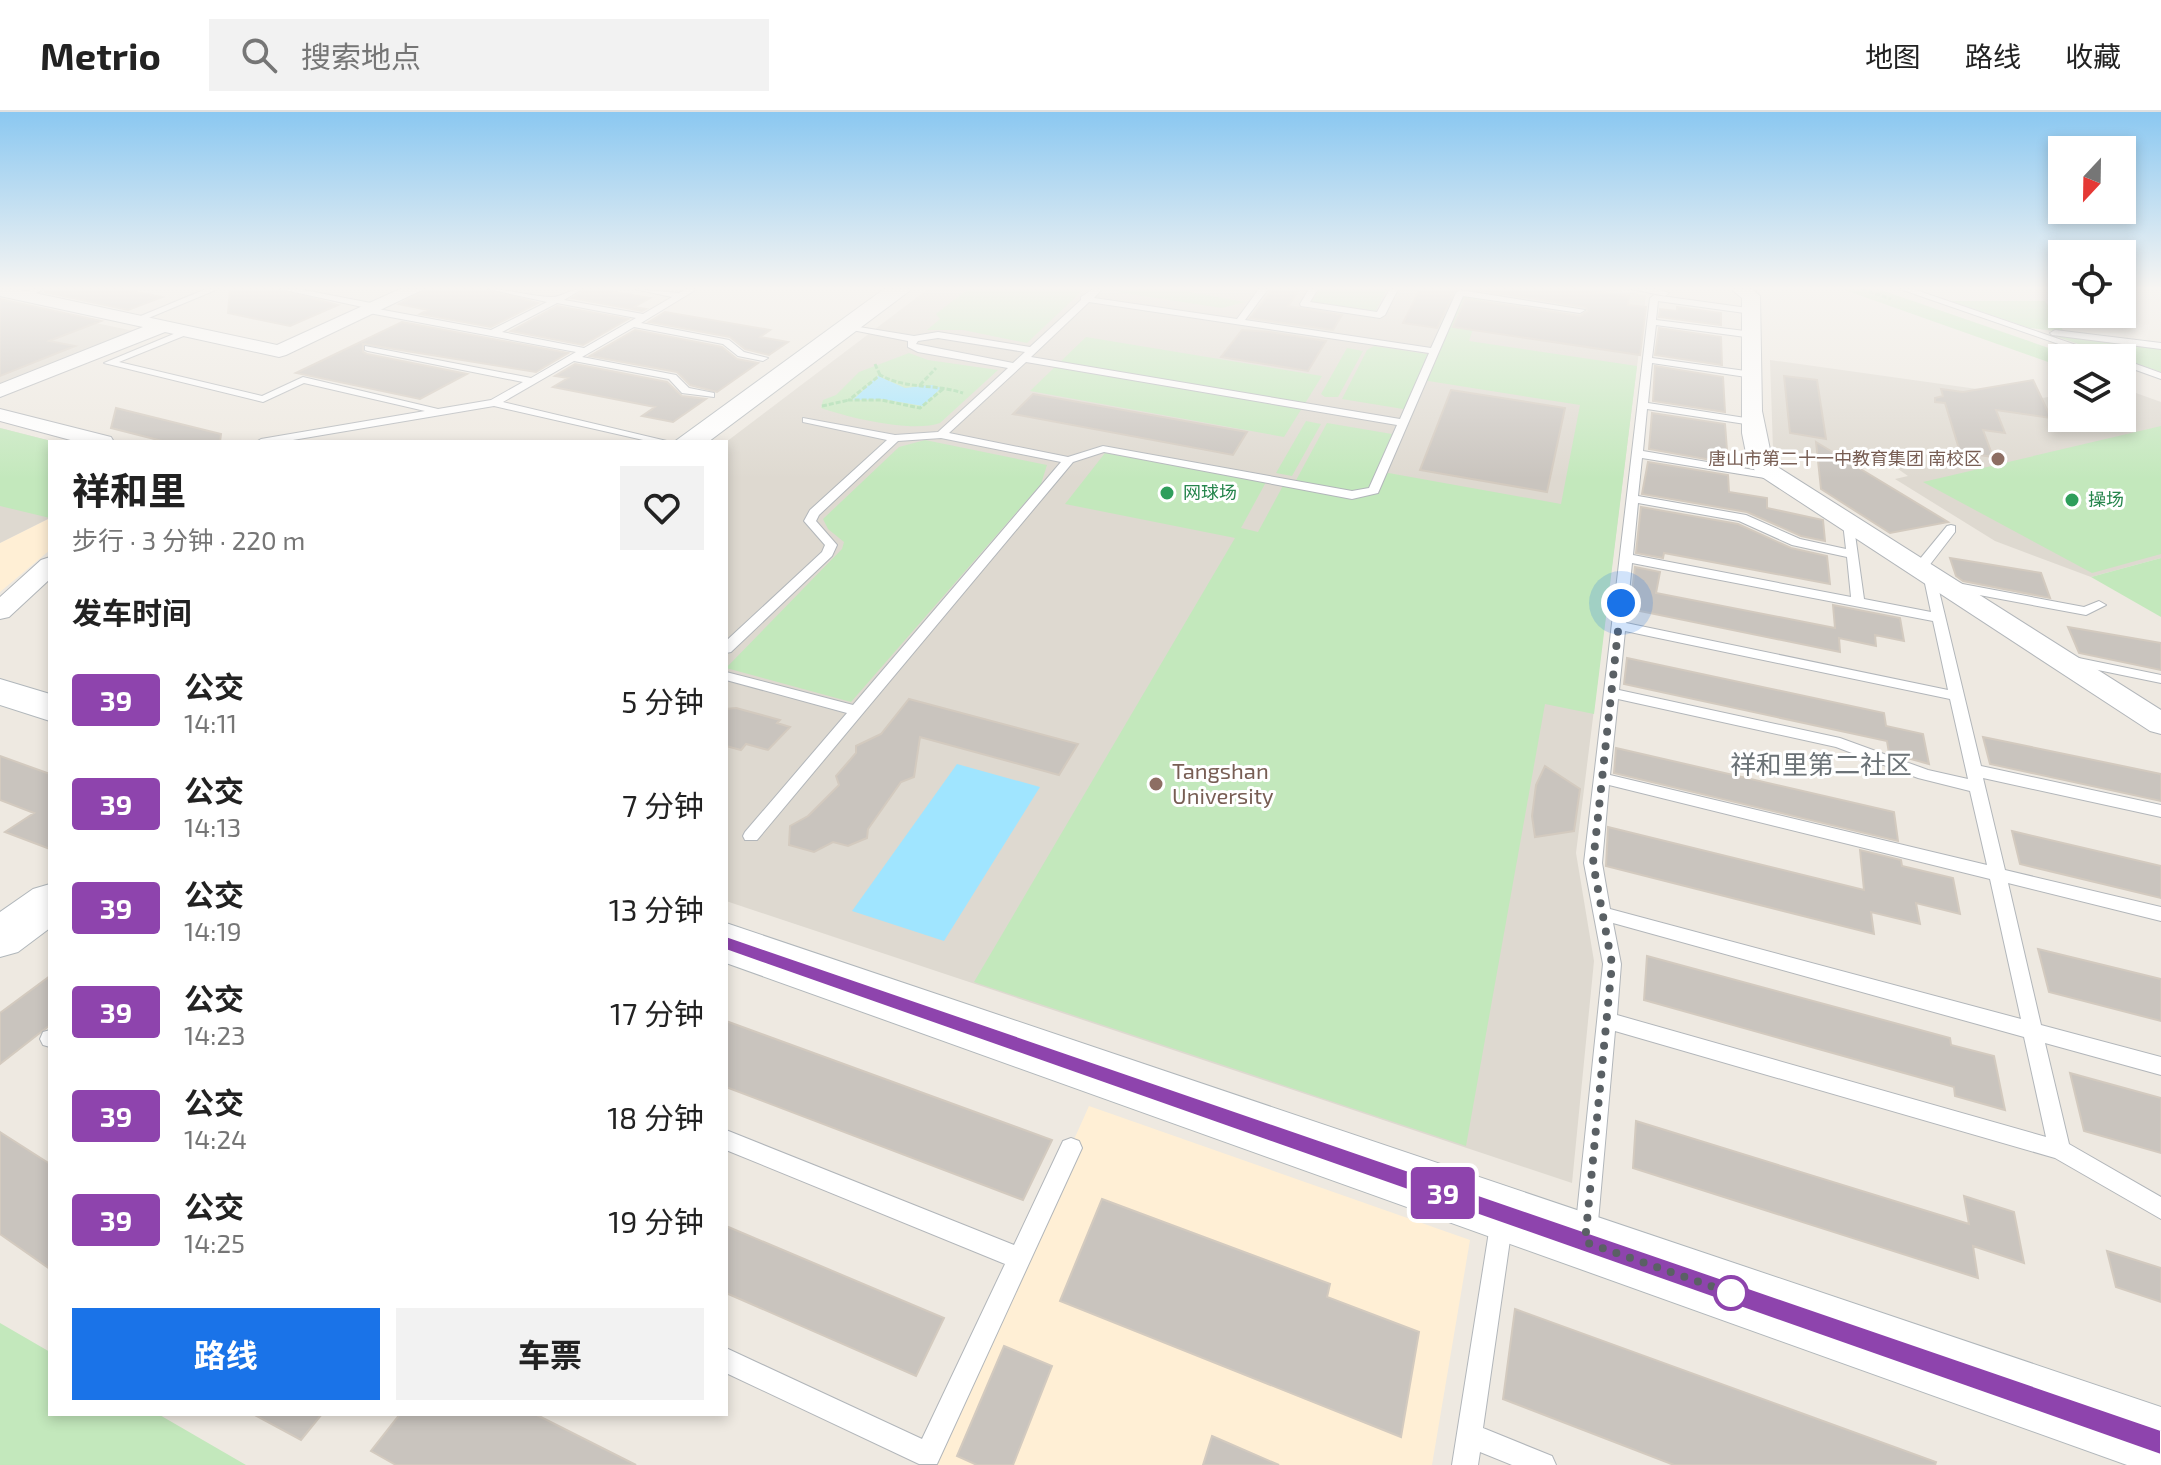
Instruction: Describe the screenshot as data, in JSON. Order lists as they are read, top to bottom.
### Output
{
  "districts": ["祥和里第二社区"],
  "places": [
    "唐山市第二十一中教育集团 南校区",
    "网球场",
    "操场",
    "Tangshan University"
  ],
  "lines": ["bus line 39"],
  "north": "bottom",
  "page": {
    "header": "Metrio",
    "search": "搜索地点",
    "nav": ["地图", "路线", "收藏"],
    "on_map": "39",
    "heading": [
      ["祥和里", "步行 · 3 分钟 · 220 m"],
      "发车时间"
    ],
    "list": [
      {
        "mark": "39",
        "name": "公交",
        "note": "14:11",
        "value": "5 分钟"
      },
      {
        "mark": "39",
        "name": "公交",
        "note": "14:13",
        "value": "7 分钟"
      },
      {
        "mark": "39",
        "name": "公交",
        "note": "14:19",
        "value": "13 分钟"
      },
      {
        "mark": "39",
        "name": "公交",
        "note": "14:23",
        "value": "17 分钟"
      },
      {
        "mark": "39",
        "name": "公交",
        "note": "14:24",
        "value": "18 分钟"
      },
      {
        "mark": "39",
        "name": "公交",
        "note": "14:25",
        "value": "19 分钟"
      }
    ],
    "buttons": ["路线", "车票"]
  }
}
